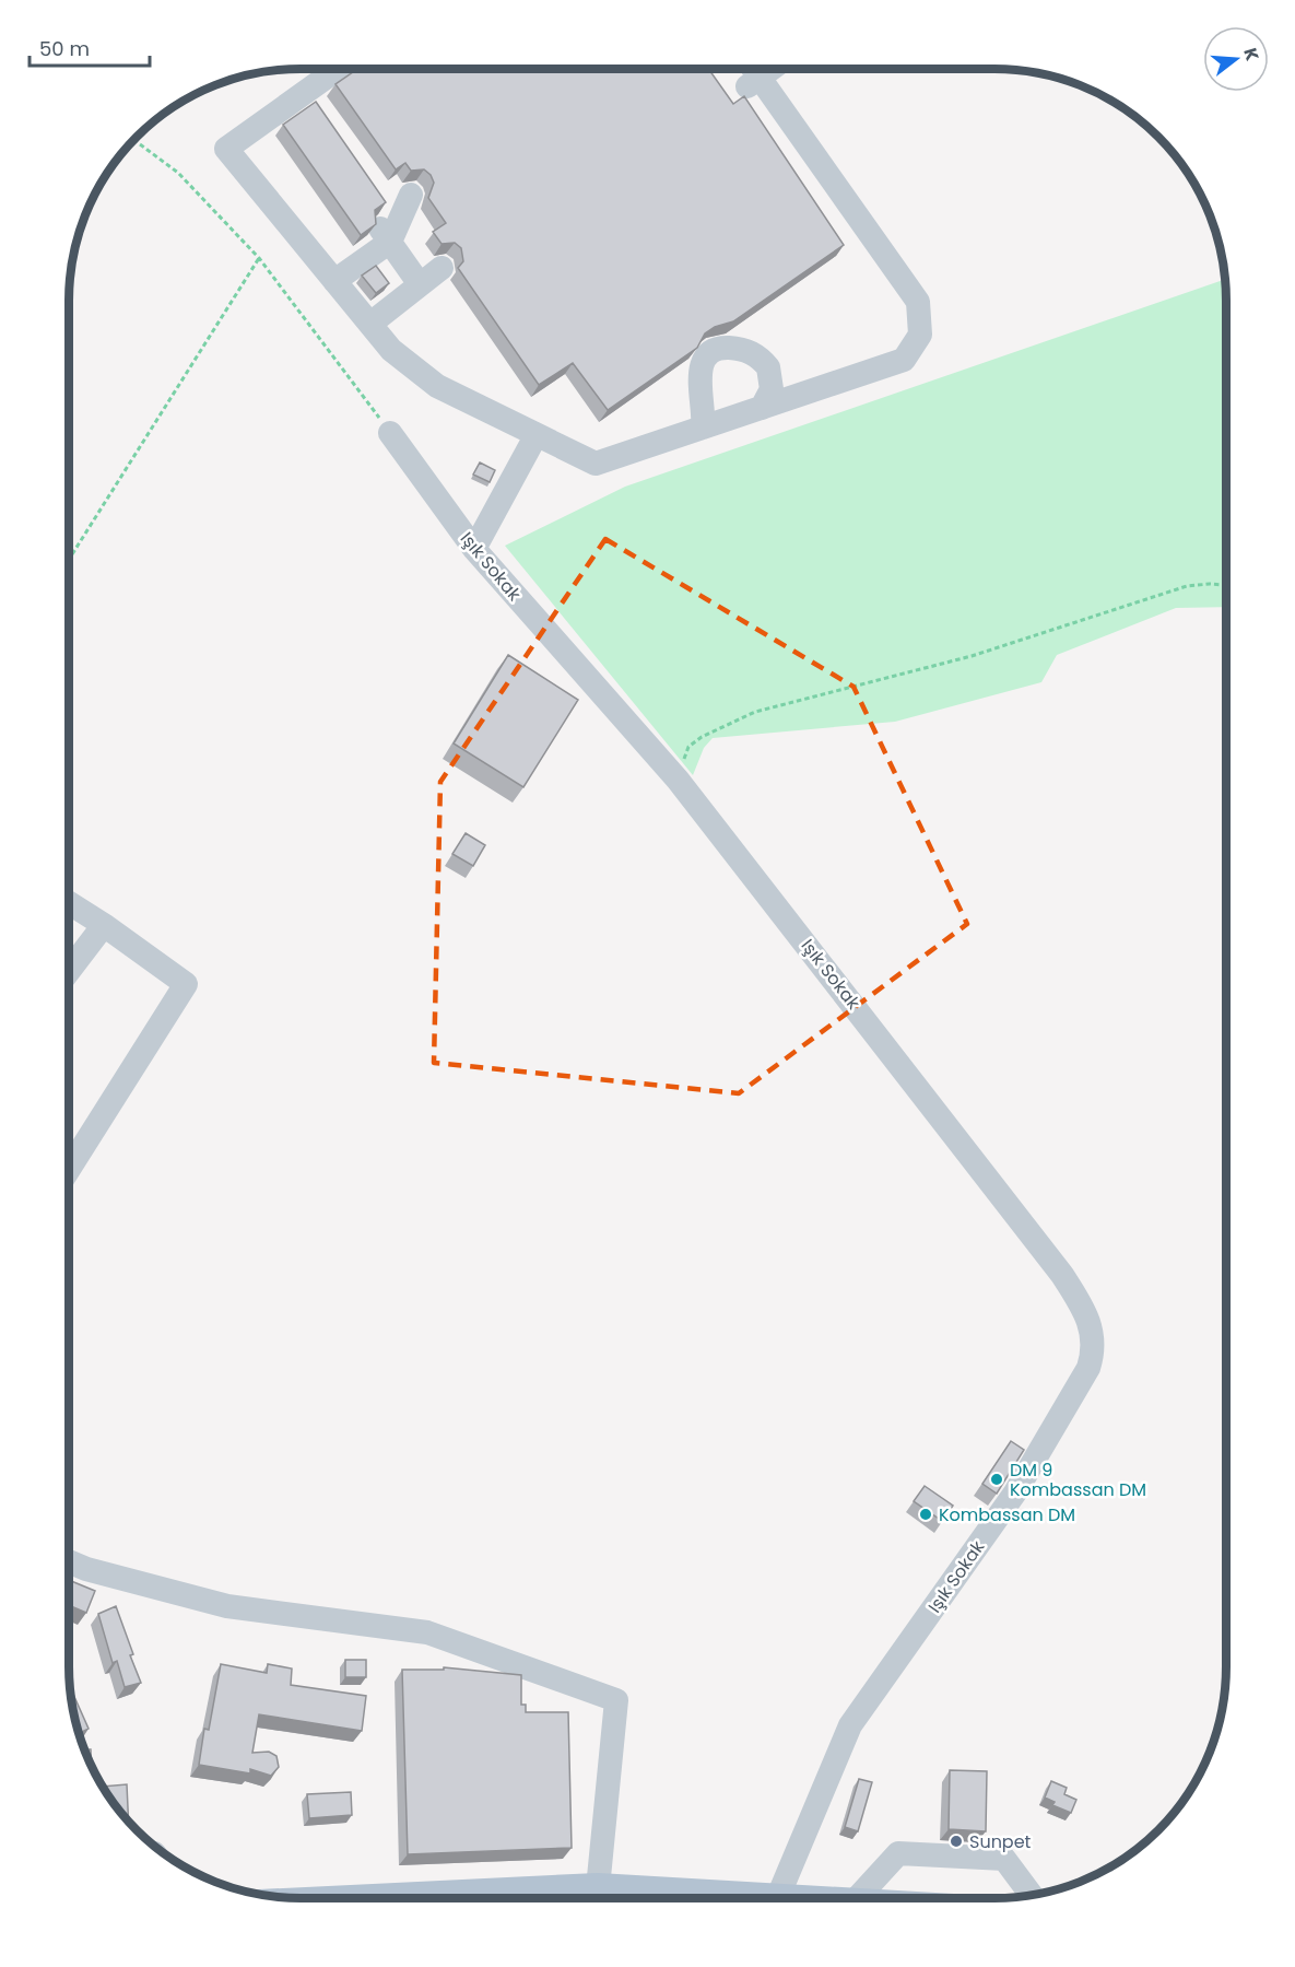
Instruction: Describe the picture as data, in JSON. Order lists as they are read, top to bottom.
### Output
{
  "streets": {
    "street": ["Işık Sokak"]
  },
  "places": ["DM 9 Kombassan DM", "Kombassan DM", "Sunpet"],
  "scale_bar": "50 m",
  "north": "right"
}
